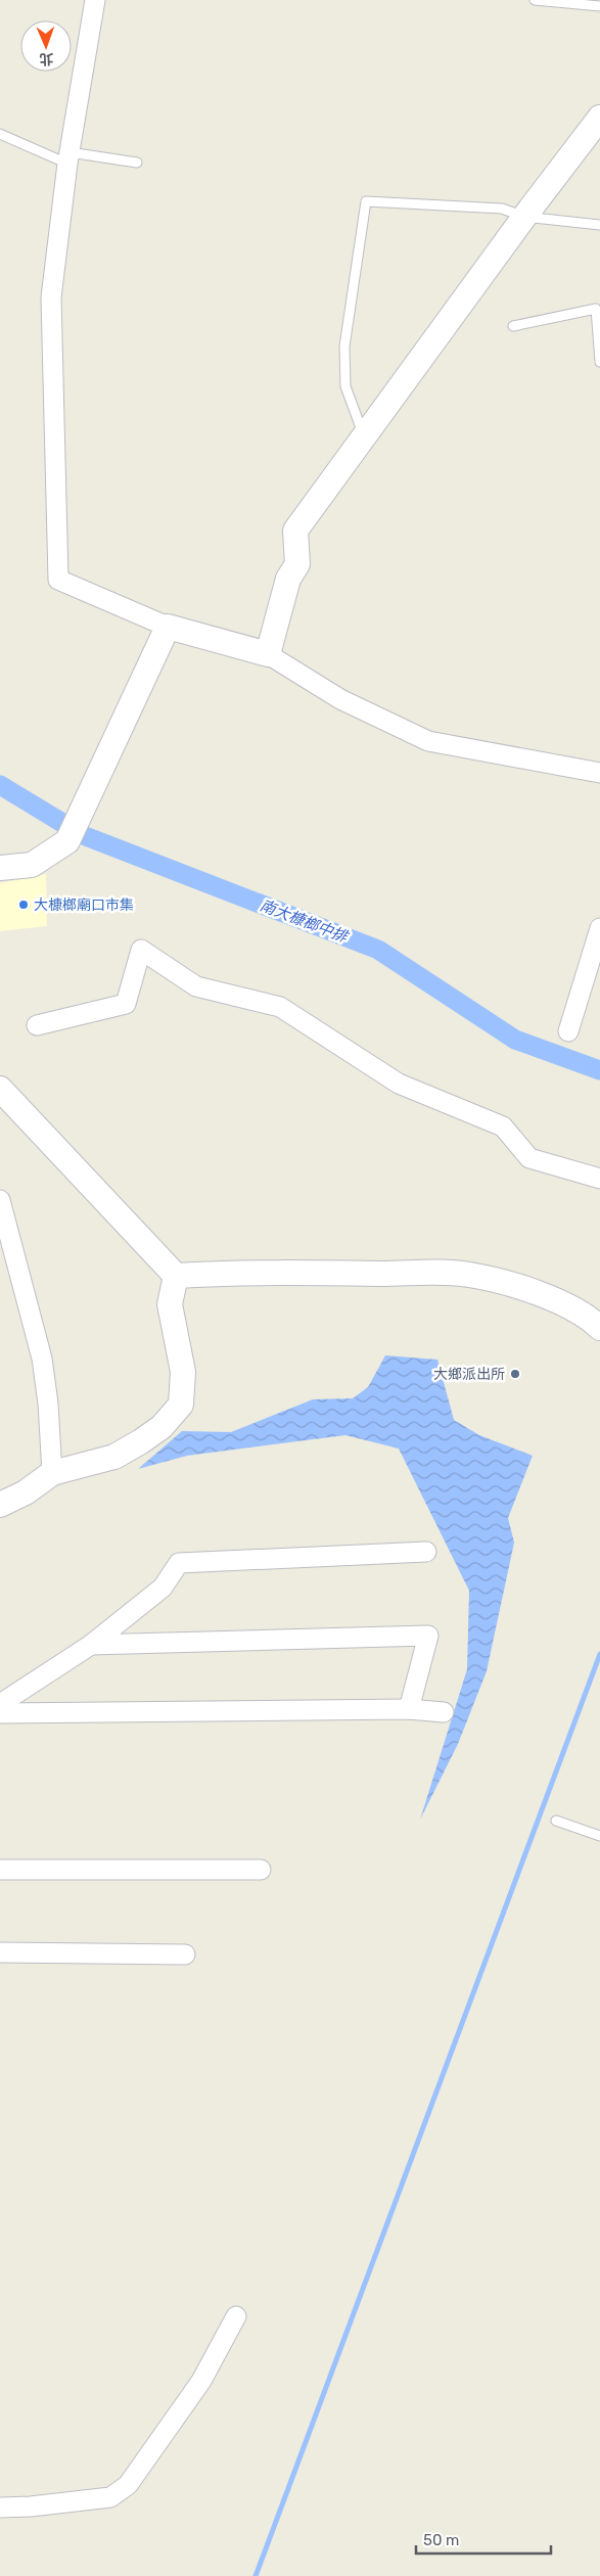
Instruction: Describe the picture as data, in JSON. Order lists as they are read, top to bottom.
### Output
{
  "water": ["南大槺榔中排"],
  "places": ["大槺榔廟口市集", "大鄉派出所"],
  "scale_bar": "50 m",
  "north": "bottom"
}
